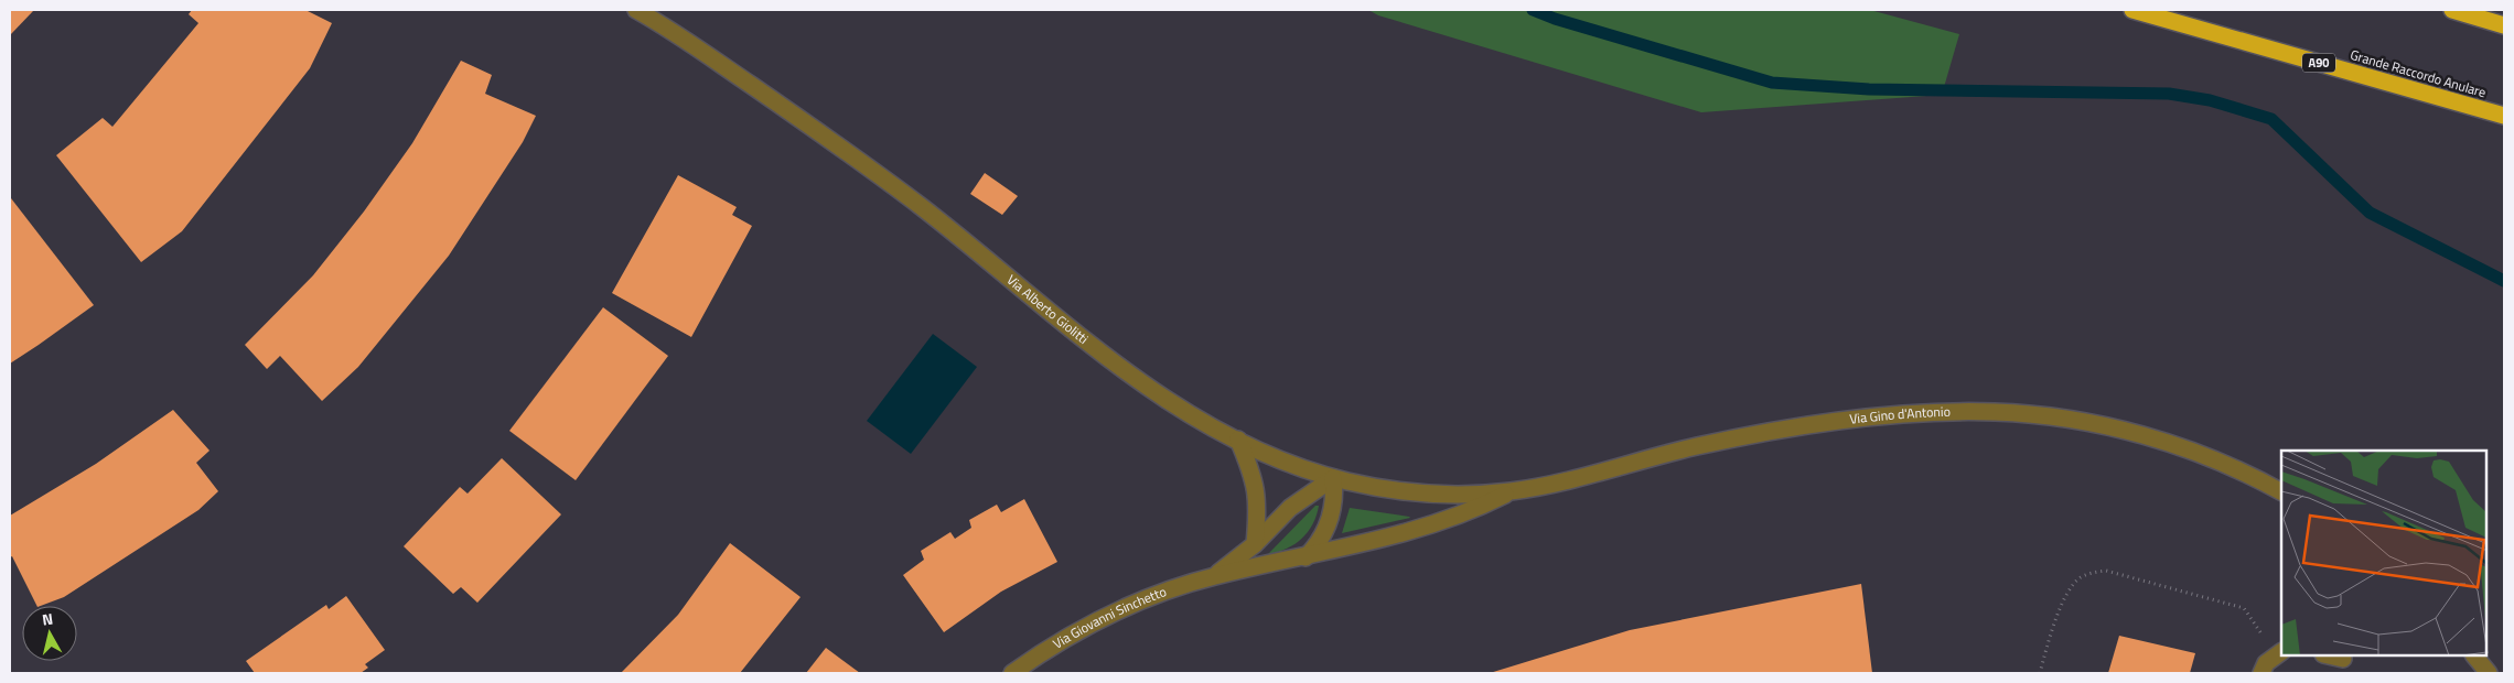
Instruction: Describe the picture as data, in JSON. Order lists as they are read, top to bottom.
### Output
{
  "streets": {
    "highway": ["A90", "Grande Raccordo Anulare"],
    "street": ["Via Alberto Giolitti", "Via Gino d'Antonio", "Via Giovanni Sinchetto"]
  },
  "crossings": [
    ["Via Alberto Giolitti", "Via Gino d'Antonio"],
    ["Via Alberto Giolitti", "Via Giovanni Sinchetto"],
    ["Via Gino d'Antonio", "Via Giovanni Sinchetto"]
  ],
  "north": "top"
}
